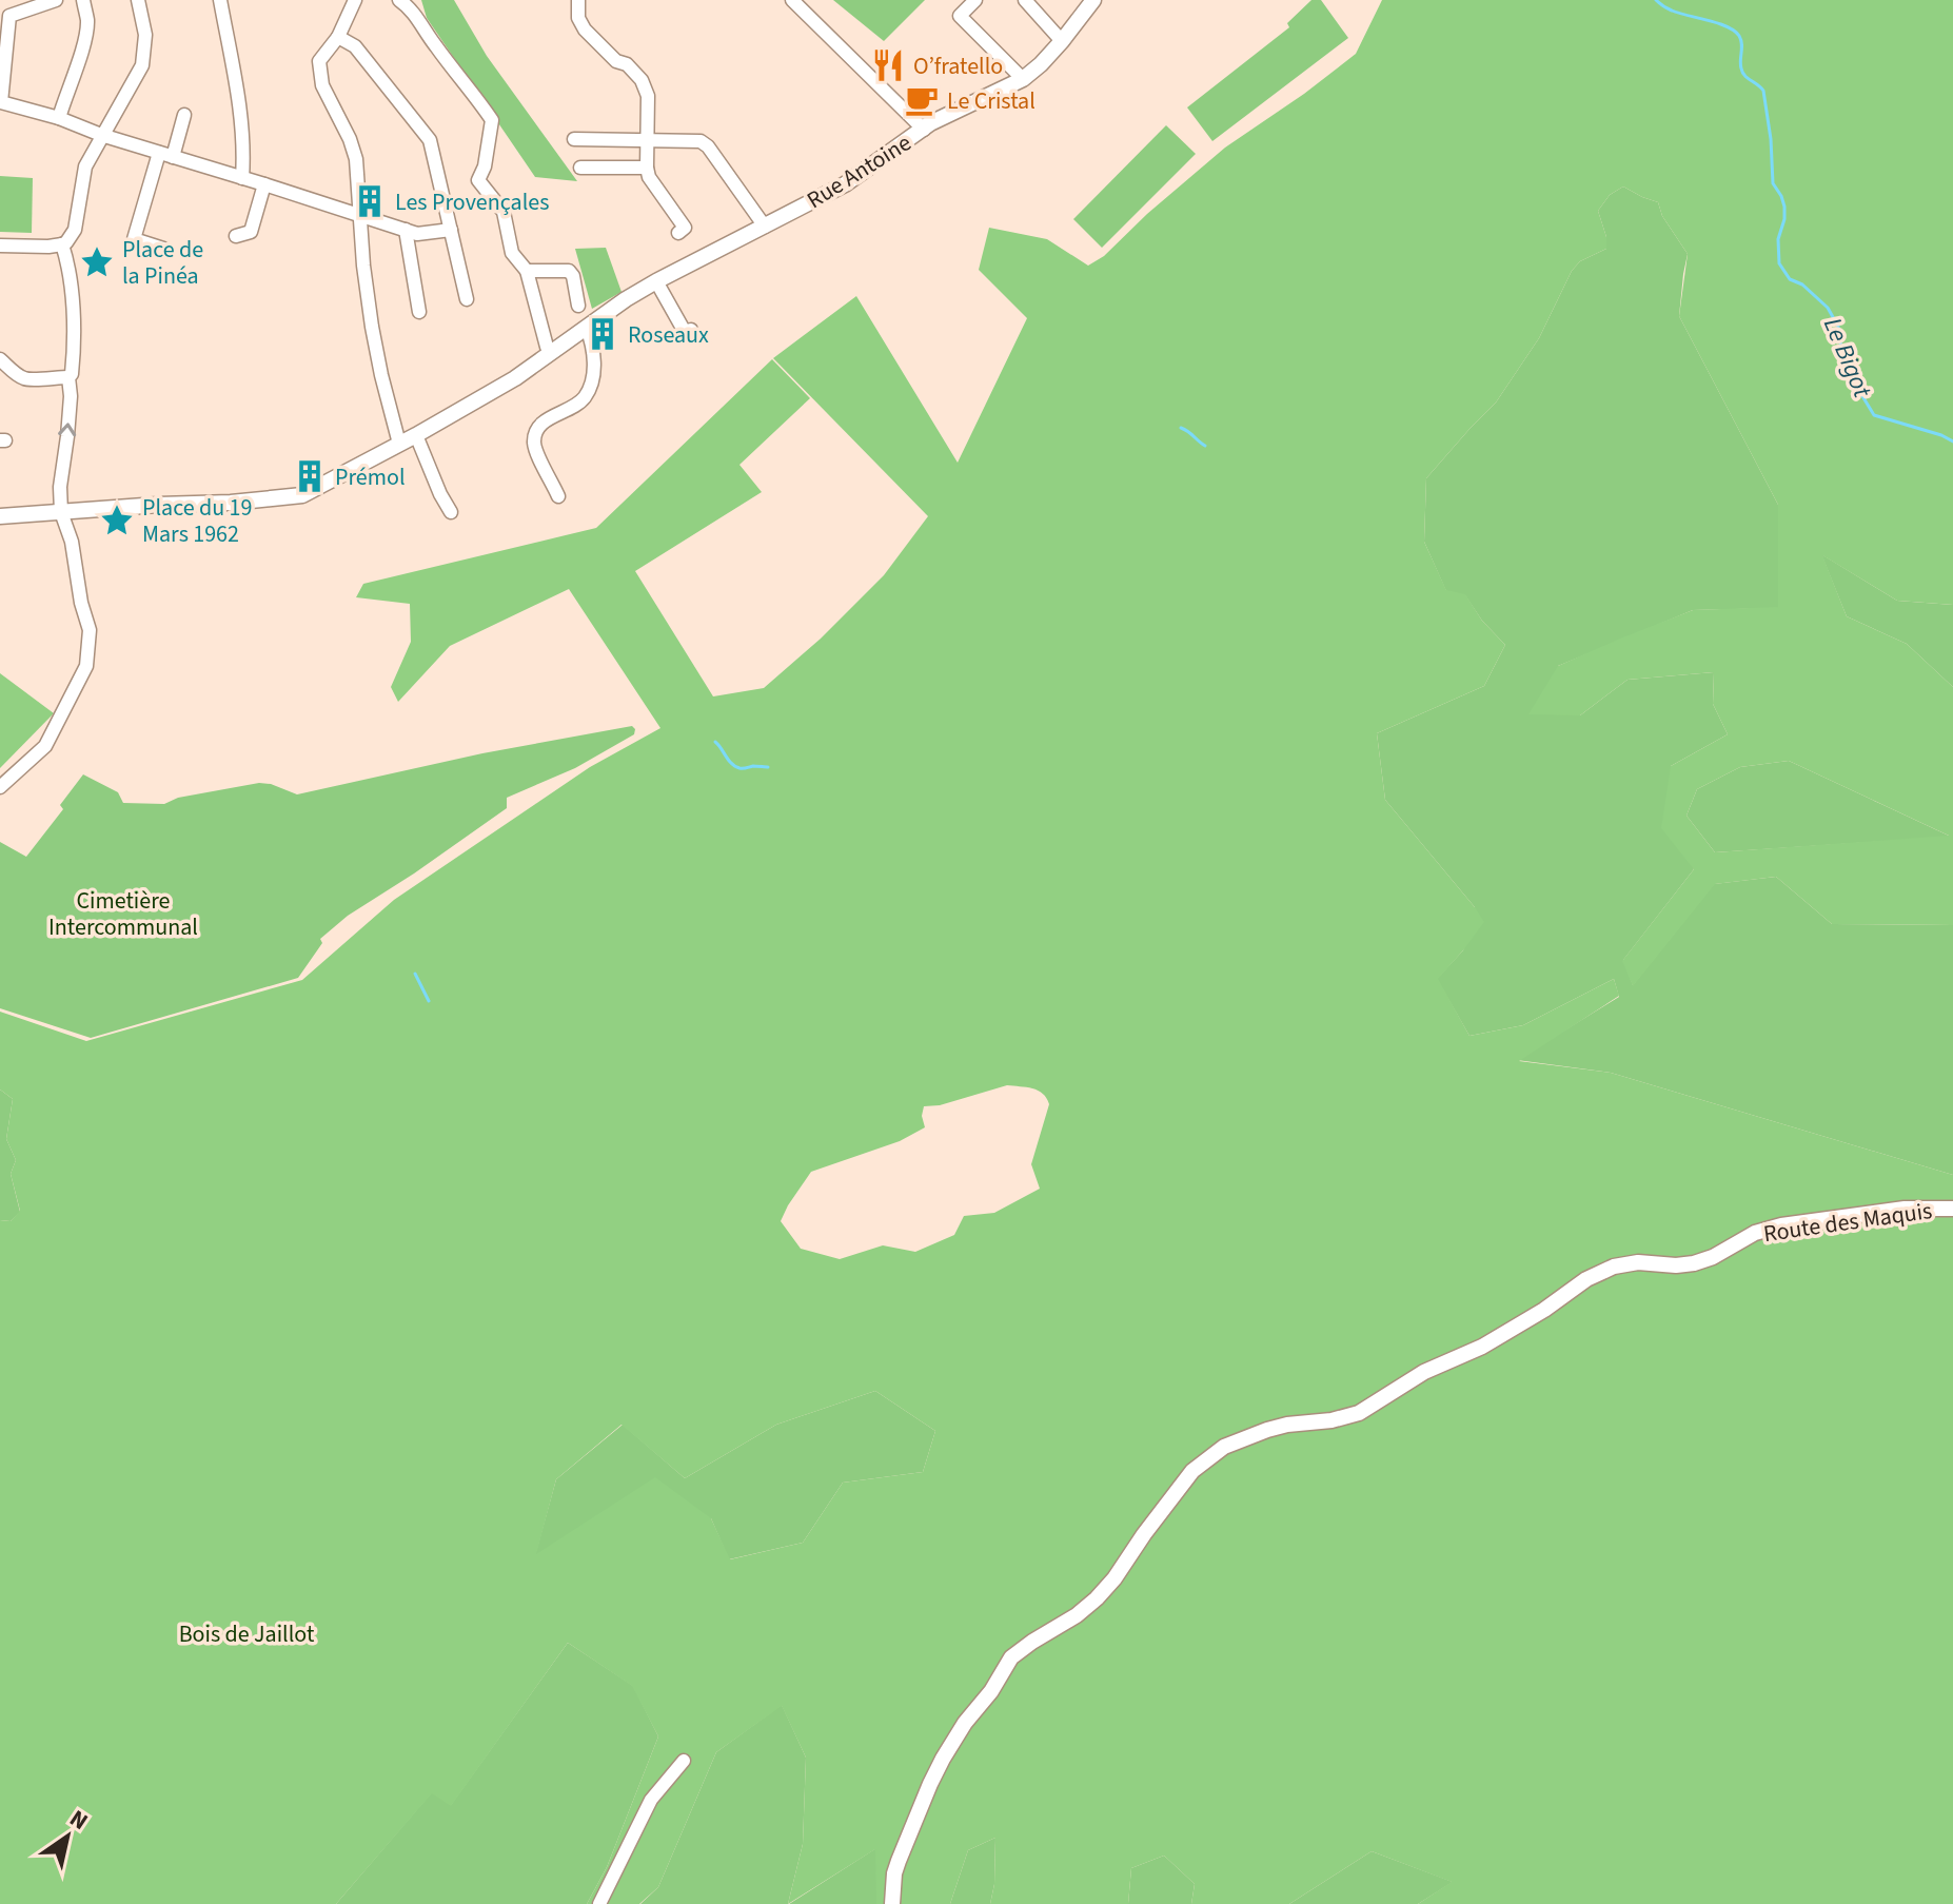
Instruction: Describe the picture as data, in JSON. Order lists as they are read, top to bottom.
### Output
{
  "streets": {
    "street": ["Rue Antoine", "Route des Maquis"]
  },
  "water": ["Le Bigot"],
  "parks": ["Cimetière Intercommunal", "Bois de Jaillot"],
  "places": {
    "restaurant": ["O’fratello"],
    "cafe": ["Le Cristal"],
    "building": ["Les Provençales", "Roseaux", "Prémol"],
    "place": ["Place de la Pinéa", "Place du 19 Mars 1962"]
  },
  "north": "top right"
}
